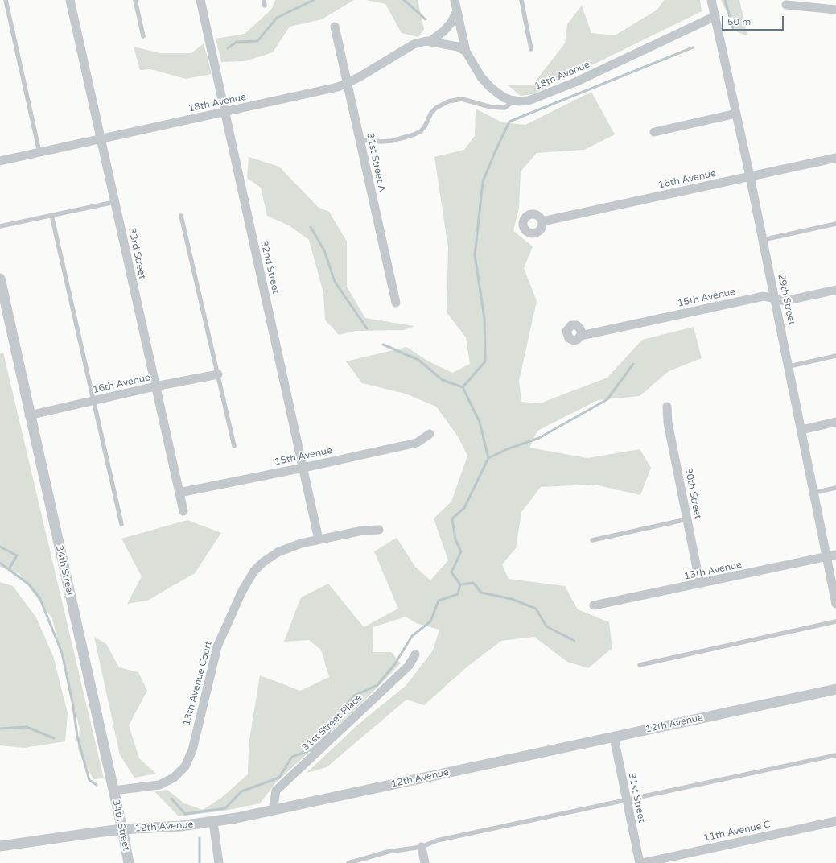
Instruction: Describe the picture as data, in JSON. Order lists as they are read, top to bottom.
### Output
{
  "streets": {
    "street": [
      "18th Avenue",
      "31st Street A",
      "16th Avenue",
      "33rd Street",
      "32nd Street",
      "15th Avenue",
      "29th Street",
      "30th Street",
      "34th Street",
      "13th Avenue",
      "13th Avenue Court",
      "31st Street Place",
      "12th Avenue",
      "31st Street",
      "11th Avenue C"
    ]
  },
  "crossings": [
    ["18th Avenue", "31st Street A"],
    ["18th Avenue", "33rd Street"],
    ["18th Avenue", "32nd Street"],
    ["18th Avenue", "29th Street"],
    ["16th Avenue", "33rd Street"],
    ["16th Avenue", "29th Street"],
    ["16th Avenue", "34th Street"],
    ["33rd Street", "15th Avenue"],
    ["32nd Street", "15th Avenue"],
    ["32nd Street", "13th Avenue Court"],
    ["15th Avenue", "29th Street"],
    ["29th Street", "13th Avenue"],
    ["30th Street", "13th Avenue"],
    ["34th Street", "13th Avenue Court"],
    ["34th Street", "12th Avenue"],
    ["31st Street Place", "12th Avenue"],
    ["12th Avenue", "31st Street"]
  ],
  "scale_bar": "50 m"
}
